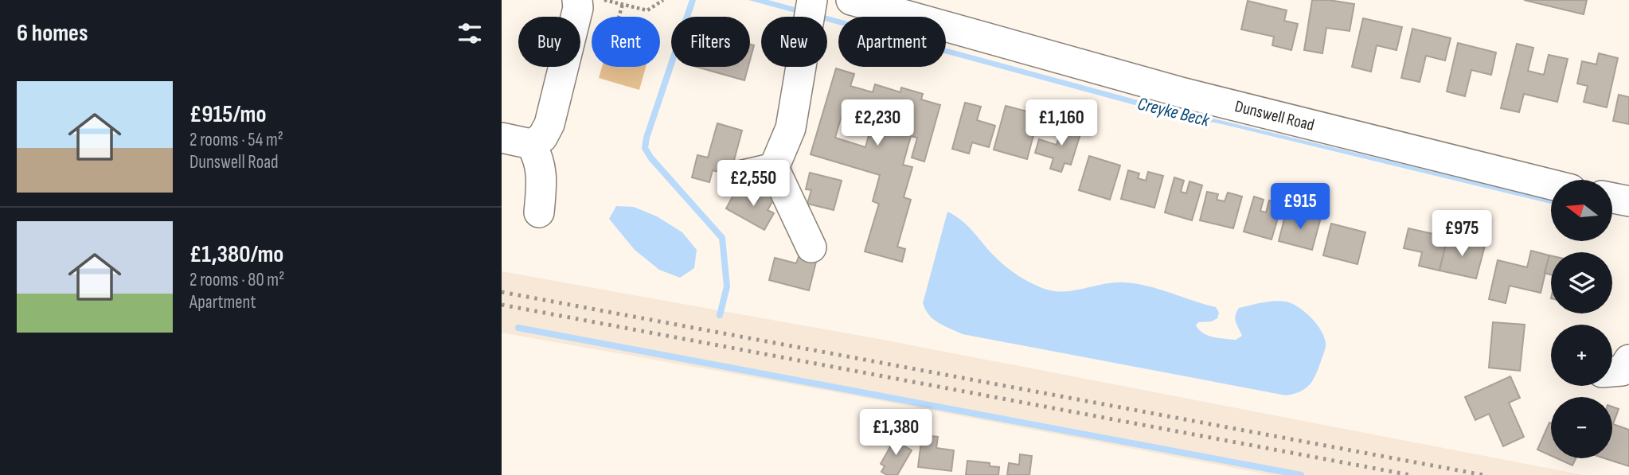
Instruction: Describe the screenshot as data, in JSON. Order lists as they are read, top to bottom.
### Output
{
  "streets": {
    "street": ["Dunswell Road"]
  },
  "water": ["Creyke Beck"],
  "north": "left",
  "page": {
    "heading": "6 homes",
    "chip": [
      "Buy",
      "Rent",
      "Filters",
      "New",
      "Apartment"
    ],
    "list": [
      {
        "name": "£915/mo",
        "note": "2 rooms · 54 m² · Dunswell Road"
      },
      {
        "name": "£1,380/mo",
        "note": "2 rooms · 80 m² · Apartment"
      }
    ],
    "price": [
      "£2,230",
      "£1,160",
      "£2,550",
      "£915",
      "£975",
      "£1,380"
    ],
    "map_buttons": ["+", "−"]
  }
}
